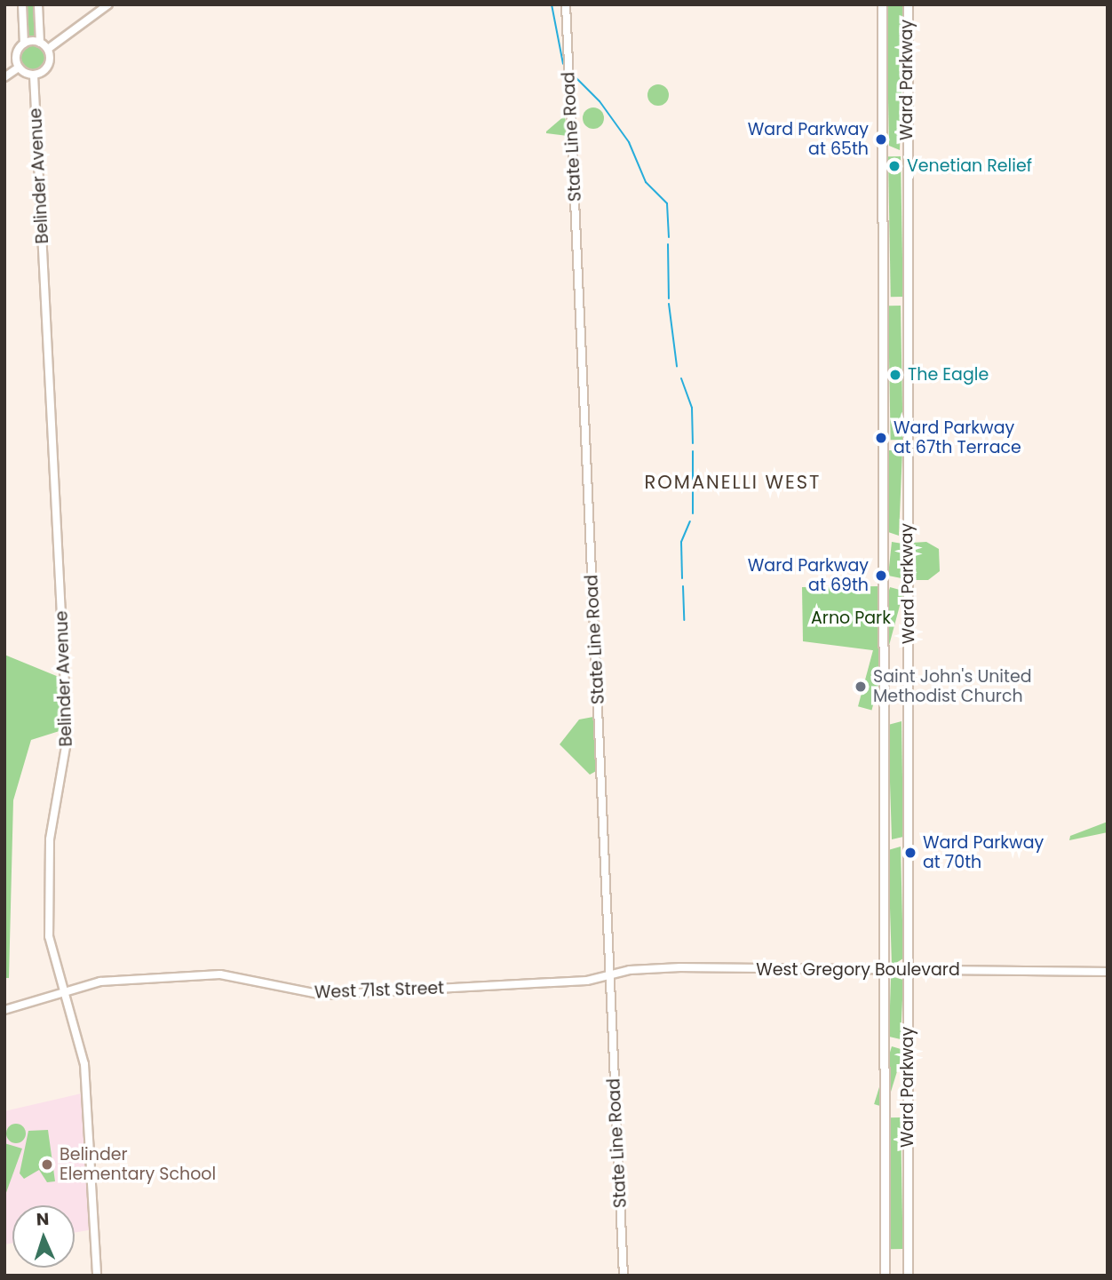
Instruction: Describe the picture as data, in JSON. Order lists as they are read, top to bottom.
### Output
{
  "streets": {
    "main road": ["Ward Parkway"],
    "street": [
      "State Line Road",
      "Belinder Avenue",
      "West Gregory Boulevard",
      "West 71st Street"
    ]
  },
  "crossings": [
    ["Ward Parkway", "West Gregory Boulevard"],
    ["State Line Road", "West Gregory Boulevard"],
    ["State Line Road", "West 71st Street"],
    ["Belinder Avenue", "West 71st Street"],
    ["West Gregory Boulevard", "West 71st Street"]
  ],
  "districts": ["ROMANELLI WEST"],
  "parks": ["Arno Park"],
  "places": [
    "Ward Parkway at 65th",
    "Venetian Relief",
    "The Eagle",
    "Ward Parkway at 67th Terrace",
    "Ward Parkway at 69th",
    "Saint John's United Methodist Church",
    "Ward Parkway at 70th",
    "Belinder Elementary School"
  ],
  "north": "top"
}
